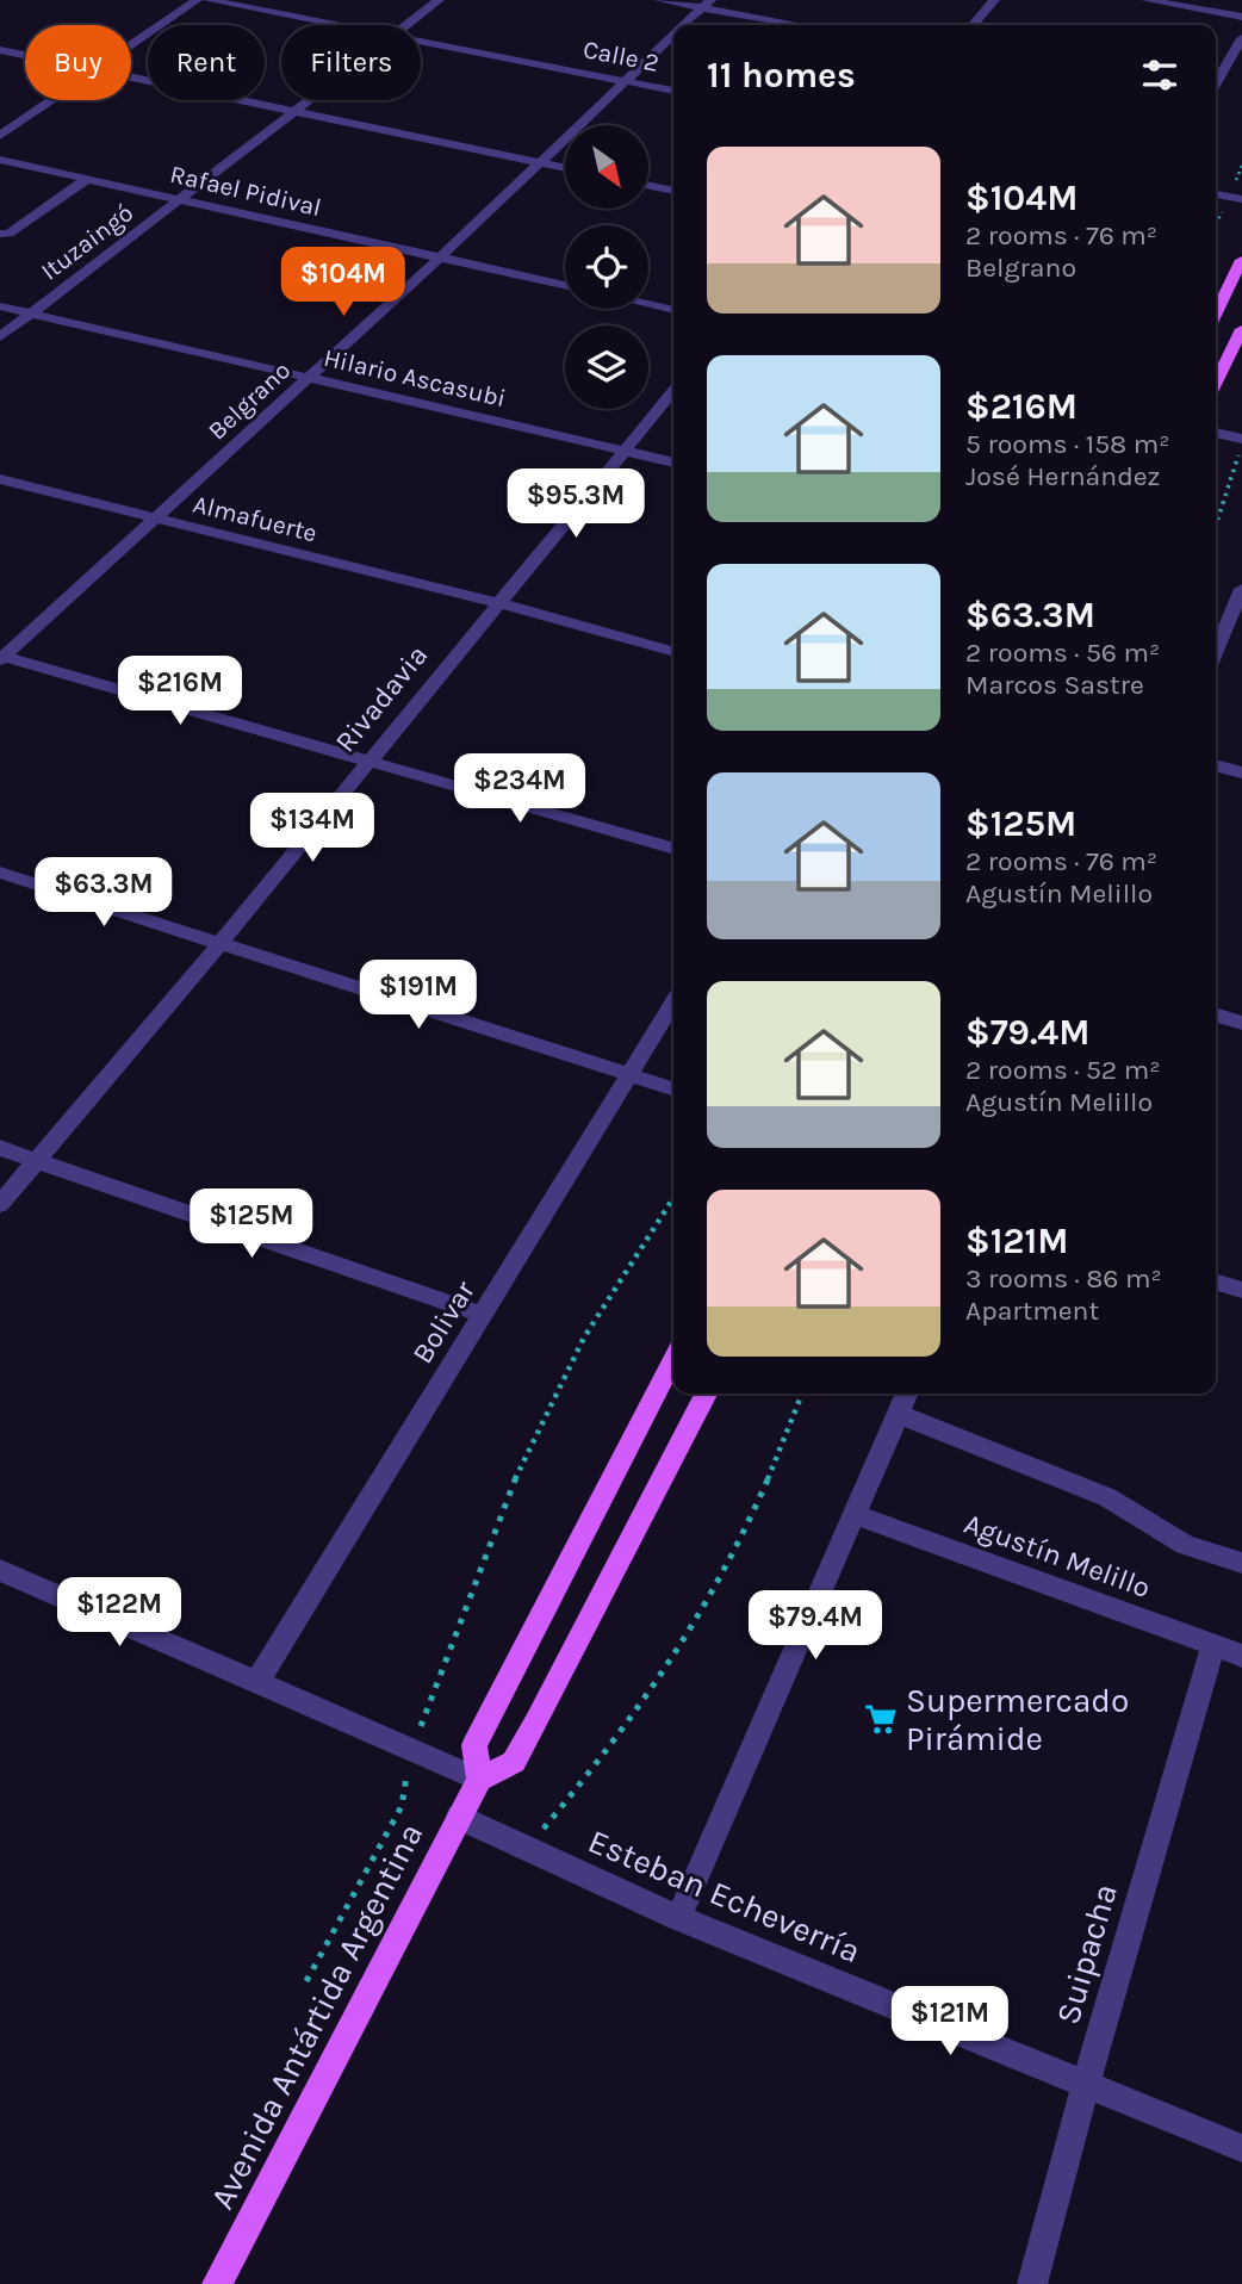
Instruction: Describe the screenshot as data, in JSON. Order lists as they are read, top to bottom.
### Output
{
  "streets": {
    "main road": ["Avenida Antártida Argentina"],
    "street": [
      "Calle 2",
      "Rafael Pidival",
      "Ituzaingó",
      "Hilario Ascasubi",
      "Belgrano",
      "Almafuerte",
      "Rivadavia",
      "Bolivar",
      "Agustín Melillo",
      "Esteban Echeverría",
      "Suipacha"
    ]
  },
  "crossings": [
    ["Calle 2", "Belgrano"],
    ["Rafael Pidival", "Ituzaingó"],
    ["Rafael Pidival", "Belgrano"],
    ["Ituzaingó", "Hilario Ascasubi"],
    ["Hilario Ascasubi", "Belgrano"],
    ["Hilario Ascasubi", "Rivadavia"],
    ["Belgrano", "Almafuerte"],
    ["Almafuerte", "Rivadavia"],
    ["Agustín Melillo", "Suipacha"],
    ["Esteban Echeverría", "Suipacha"],
    ["Esteban Echeverría", "Avenida Antártida Argentina"]
  ],
  "places": {
    "supermarket": ["Supermercado Pirámide"]
  },
  "north": "bottom right",
  "page": {
    "chip": ["Buy", "Rent", "Filters"],
    "heading": "11 homes",
    "list": [
      {
        "name": "$104M",
        "note": "2 rooms · 76 m² · Belgrano"
      },
      {
        "name": "$216M",
        "note": "5 rooms · 158 m² · José Hernández"
      },
      {
        "name": "$63.3M",
        "note": "2 rooms · 56 m² · Marcos Sastre"
      },
      {
        "name": "$125M",
        "note": "2 rooms · 76 m² · Agustín Melillo"
      },
      {
        "name": "$79.4M",
        "note": "2 rooms · 52 m² · Agustín Melillo"
      },
      {
        "name": "$121M",
        "note": "3 rooms · 86 m² · Apartment"
      }
    ],
    "price": [
      "$104M",
      "$95.3M",
      "$216M",
      "$234M",
      "$134M",
      "$63.3M",
      "$191M",
      "$125M",
      "$122M",
      "$79.4M",
      "$121M"
    ]
  }
}
